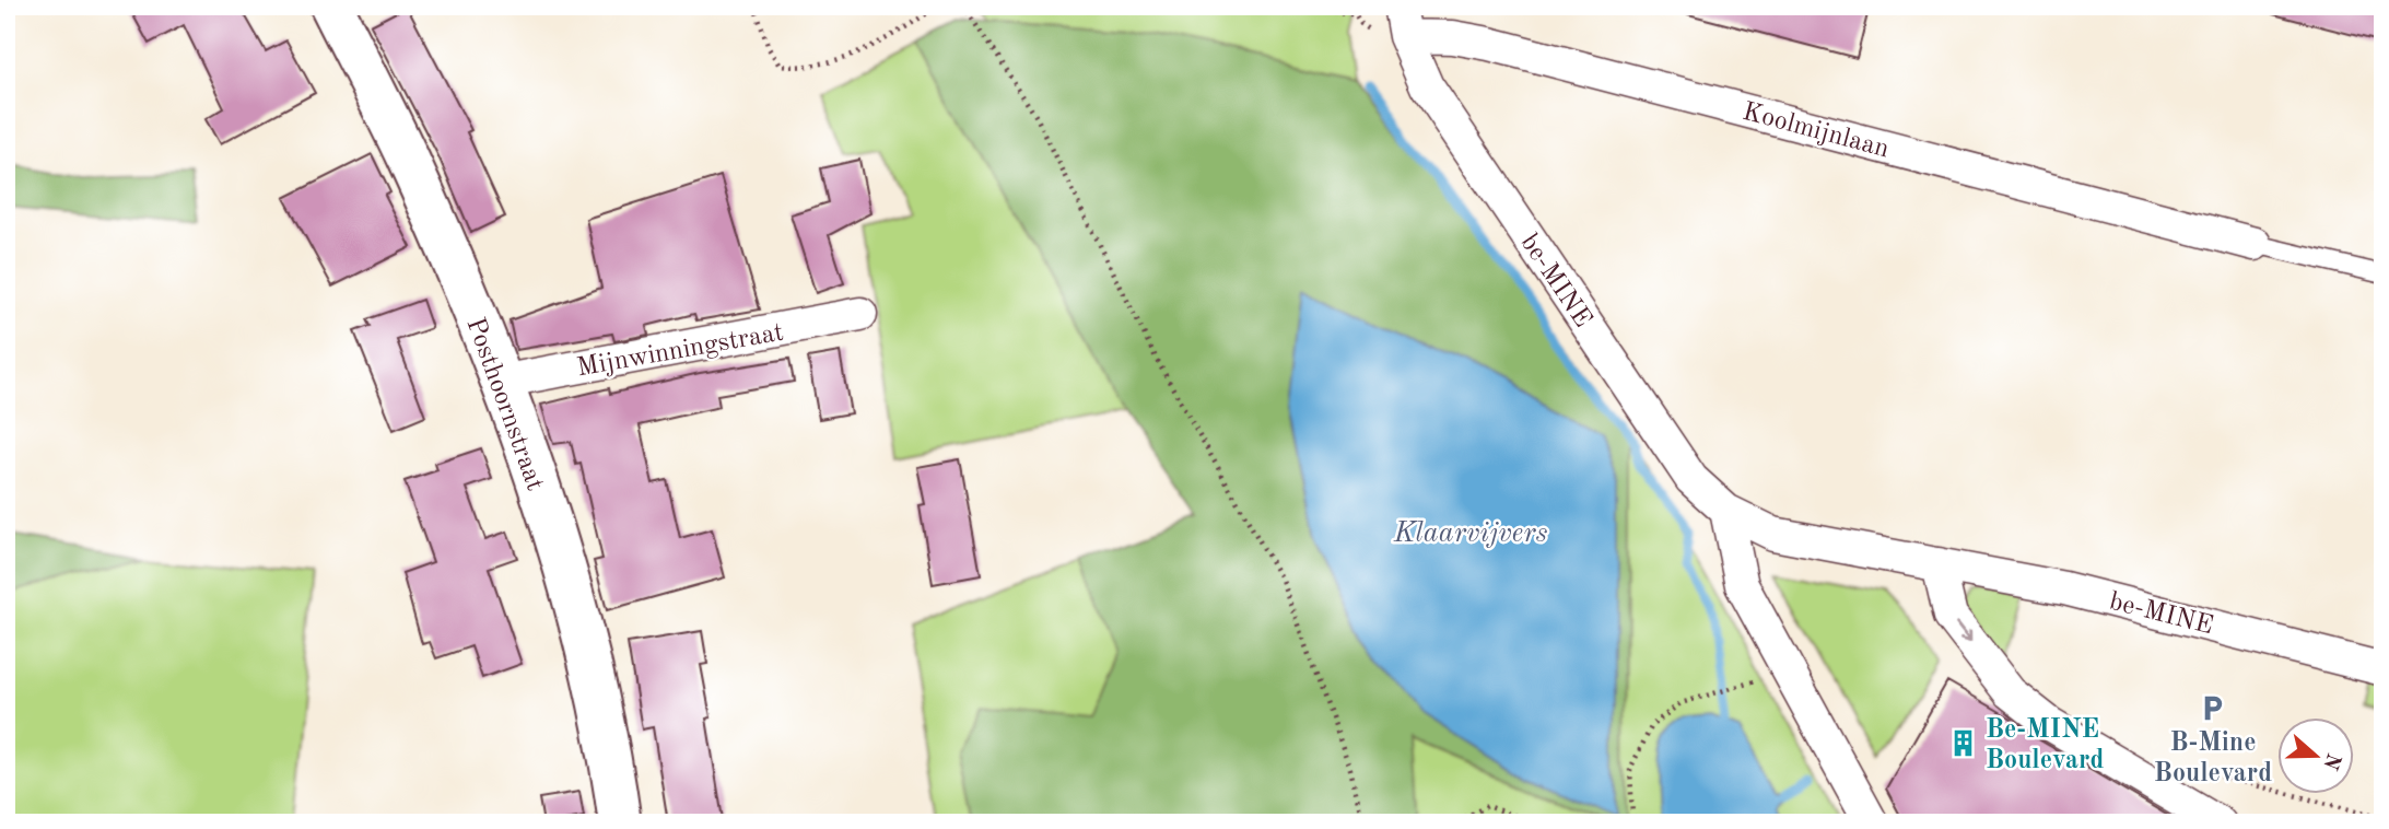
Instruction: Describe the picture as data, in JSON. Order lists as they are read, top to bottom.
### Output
{
  "streets": {
    "street": [
      "Koolmijnlaan",
      "be-MINE",
      "Mijnwinningstraat",
      "Posthoornstraat"
    ]
  },
  "crossings": [
    ["Koolmijnlaan", "be-MINE"],
    ["Mijnwinningstraat", "Posthoornstraat"]
  ],
  "water": ["Klaarvijvers"],
  "places": {
    "parking": ["B-Mine Boulevard"],
    "building": ["Be-MINE Boulevard"]
  },
  "north": "right"
}
